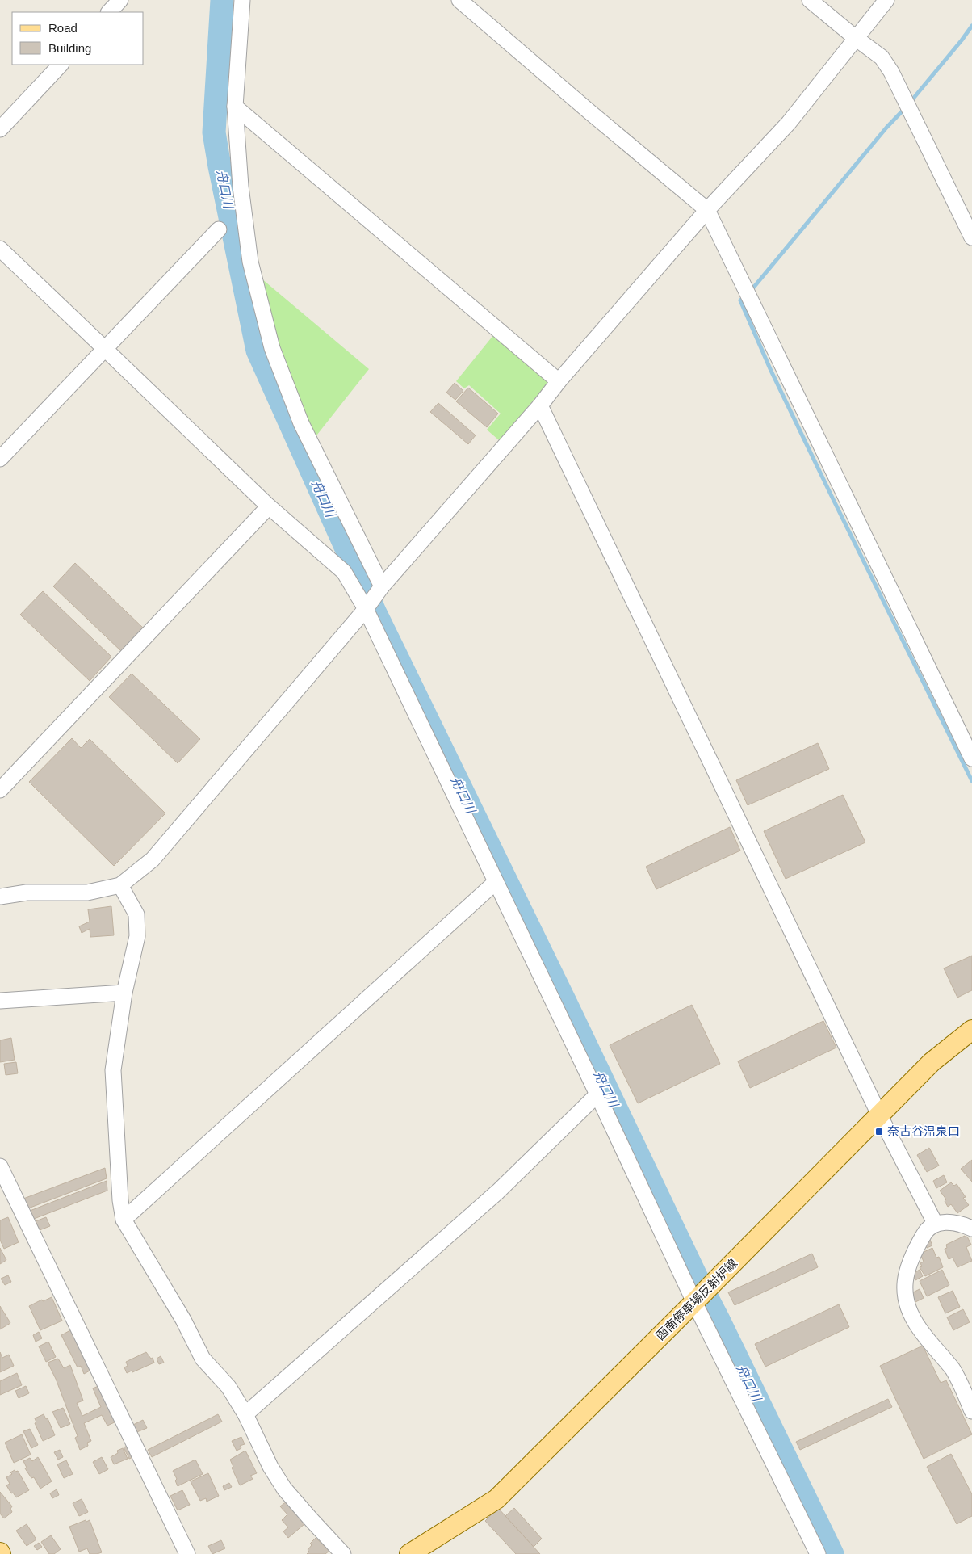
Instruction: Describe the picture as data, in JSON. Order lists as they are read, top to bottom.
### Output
{
  "streets": {
    "main road": ["函南停車場反射炉線"]
  },
  "water": ["舟口川"],
  "places": {
    "transit": ["奈古谷温泉口"]
  },
  "legend": ["Road", "Building"]
}
